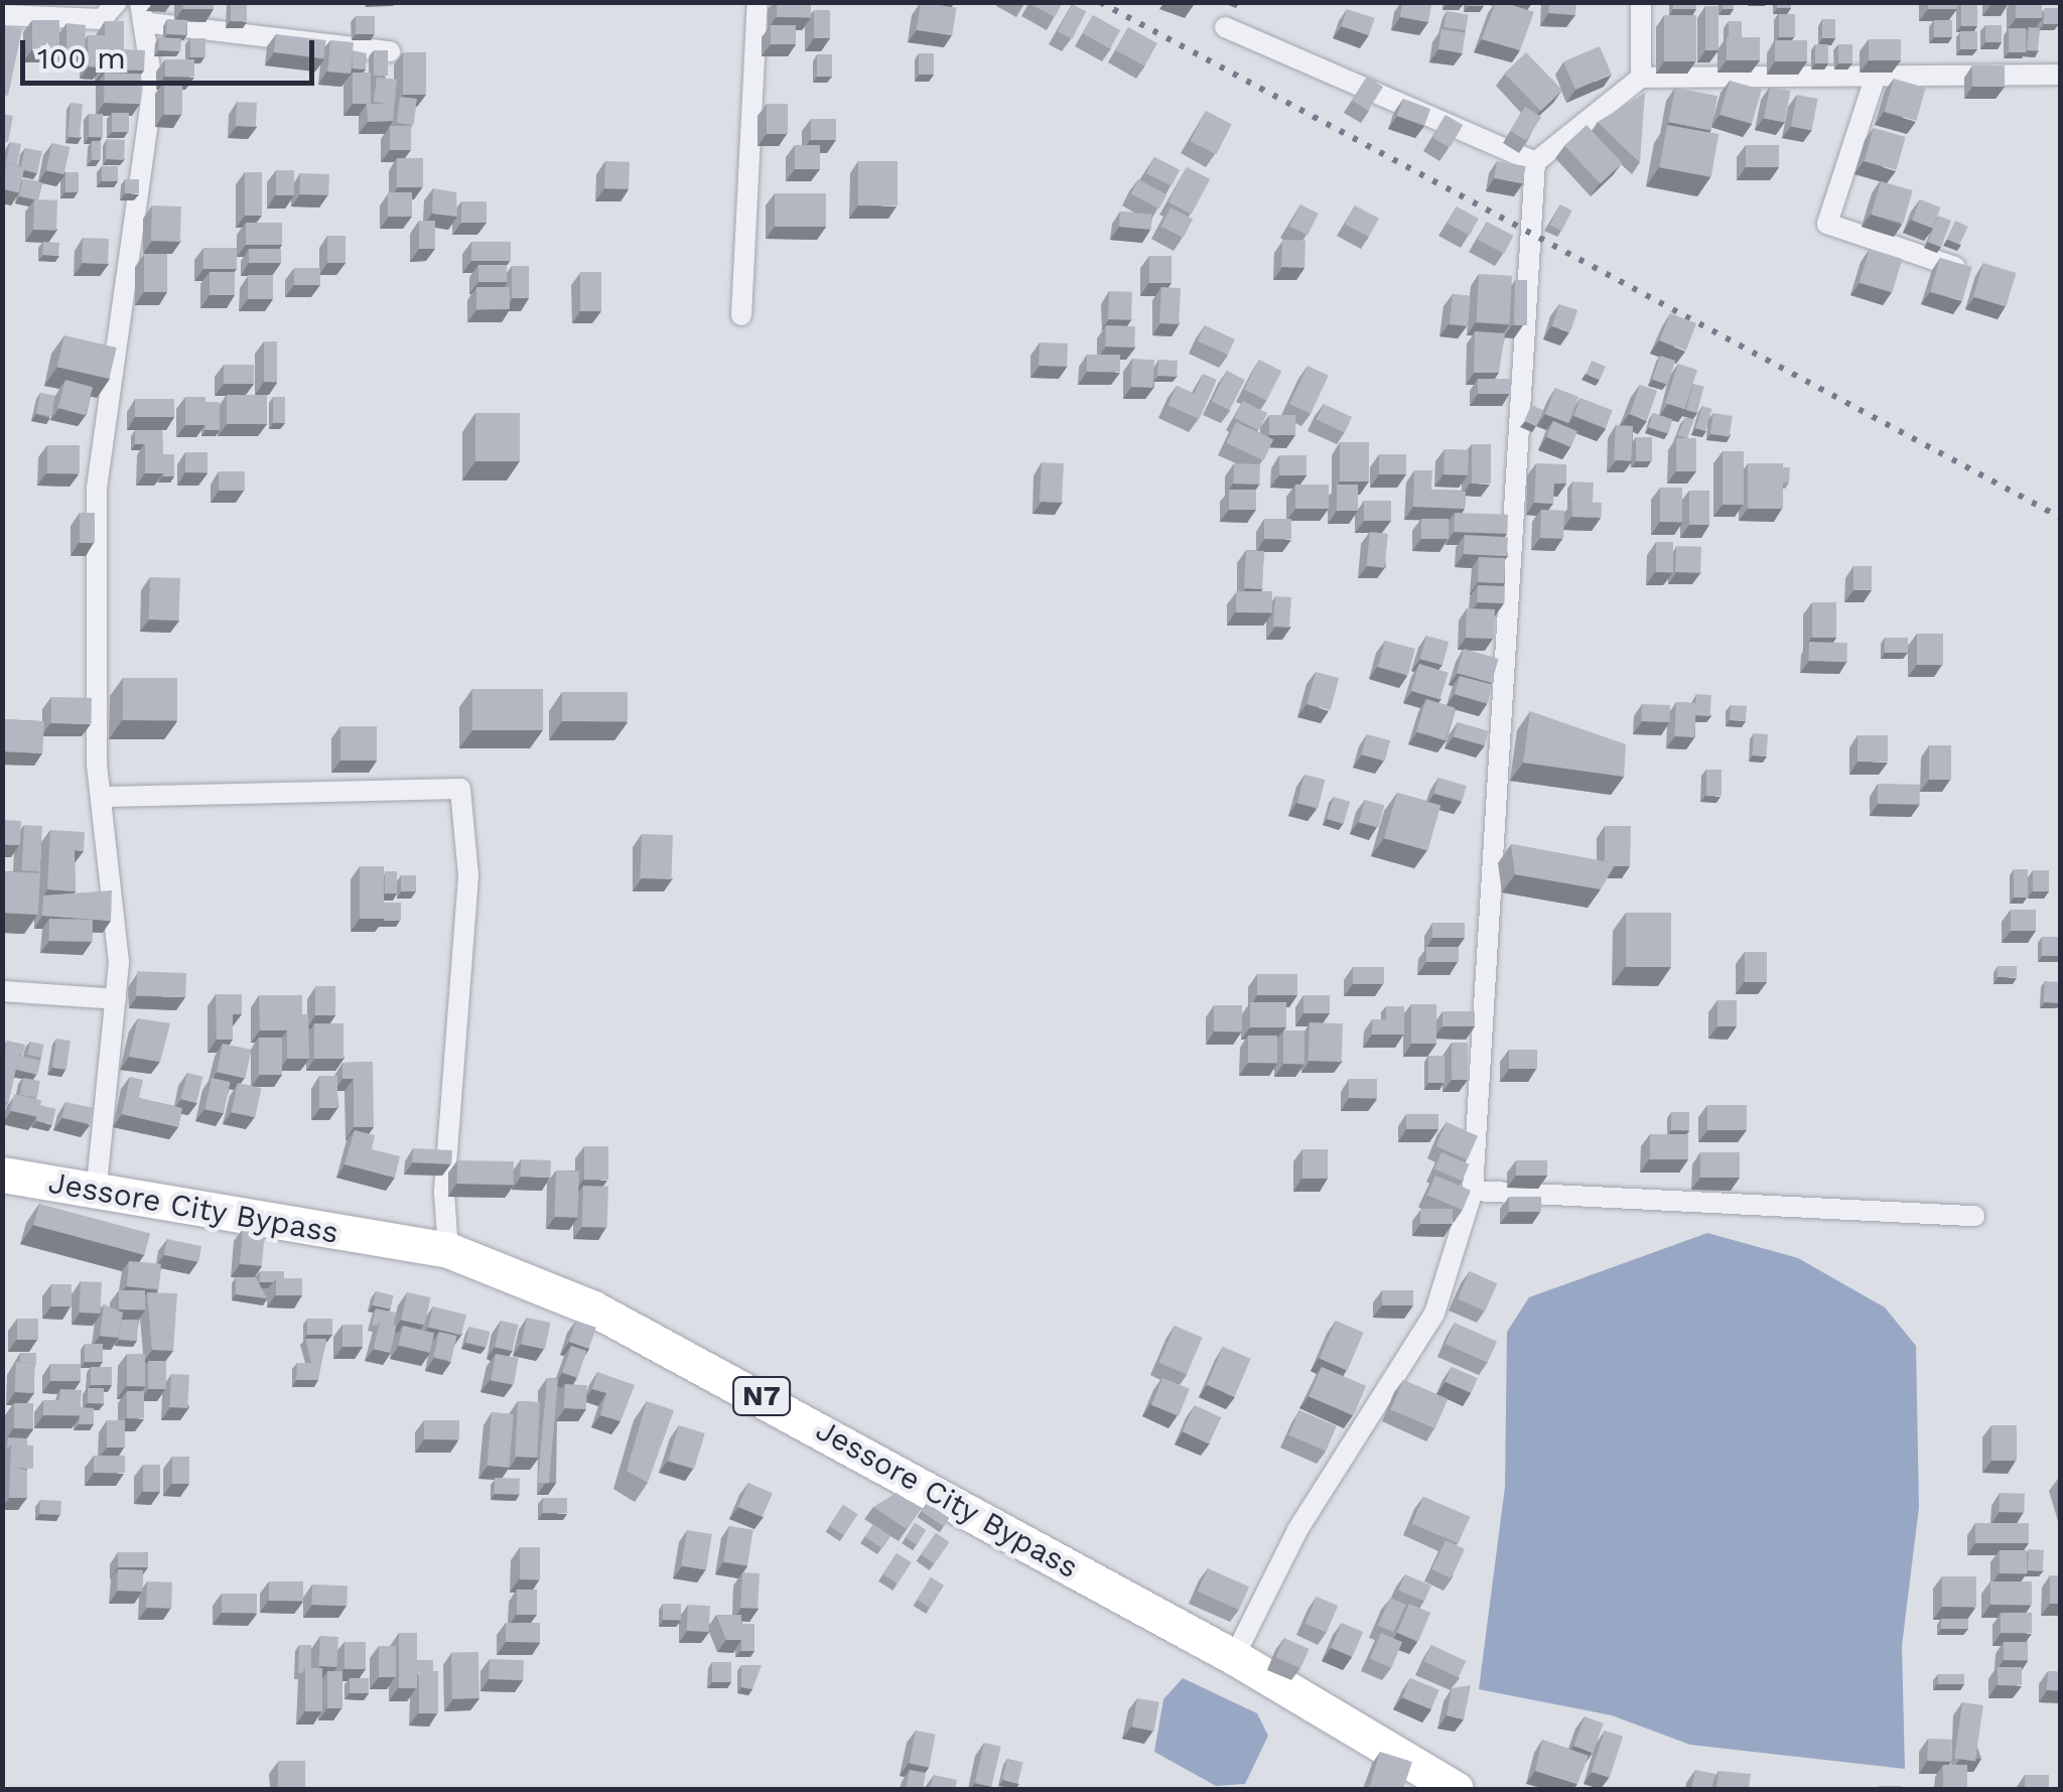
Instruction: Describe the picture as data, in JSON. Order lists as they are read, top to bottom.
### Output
{
  "streets": {
    "highway": ["Jessore City Bypass", "N7"]
  },
  "scale_bar": "100 m"
}
